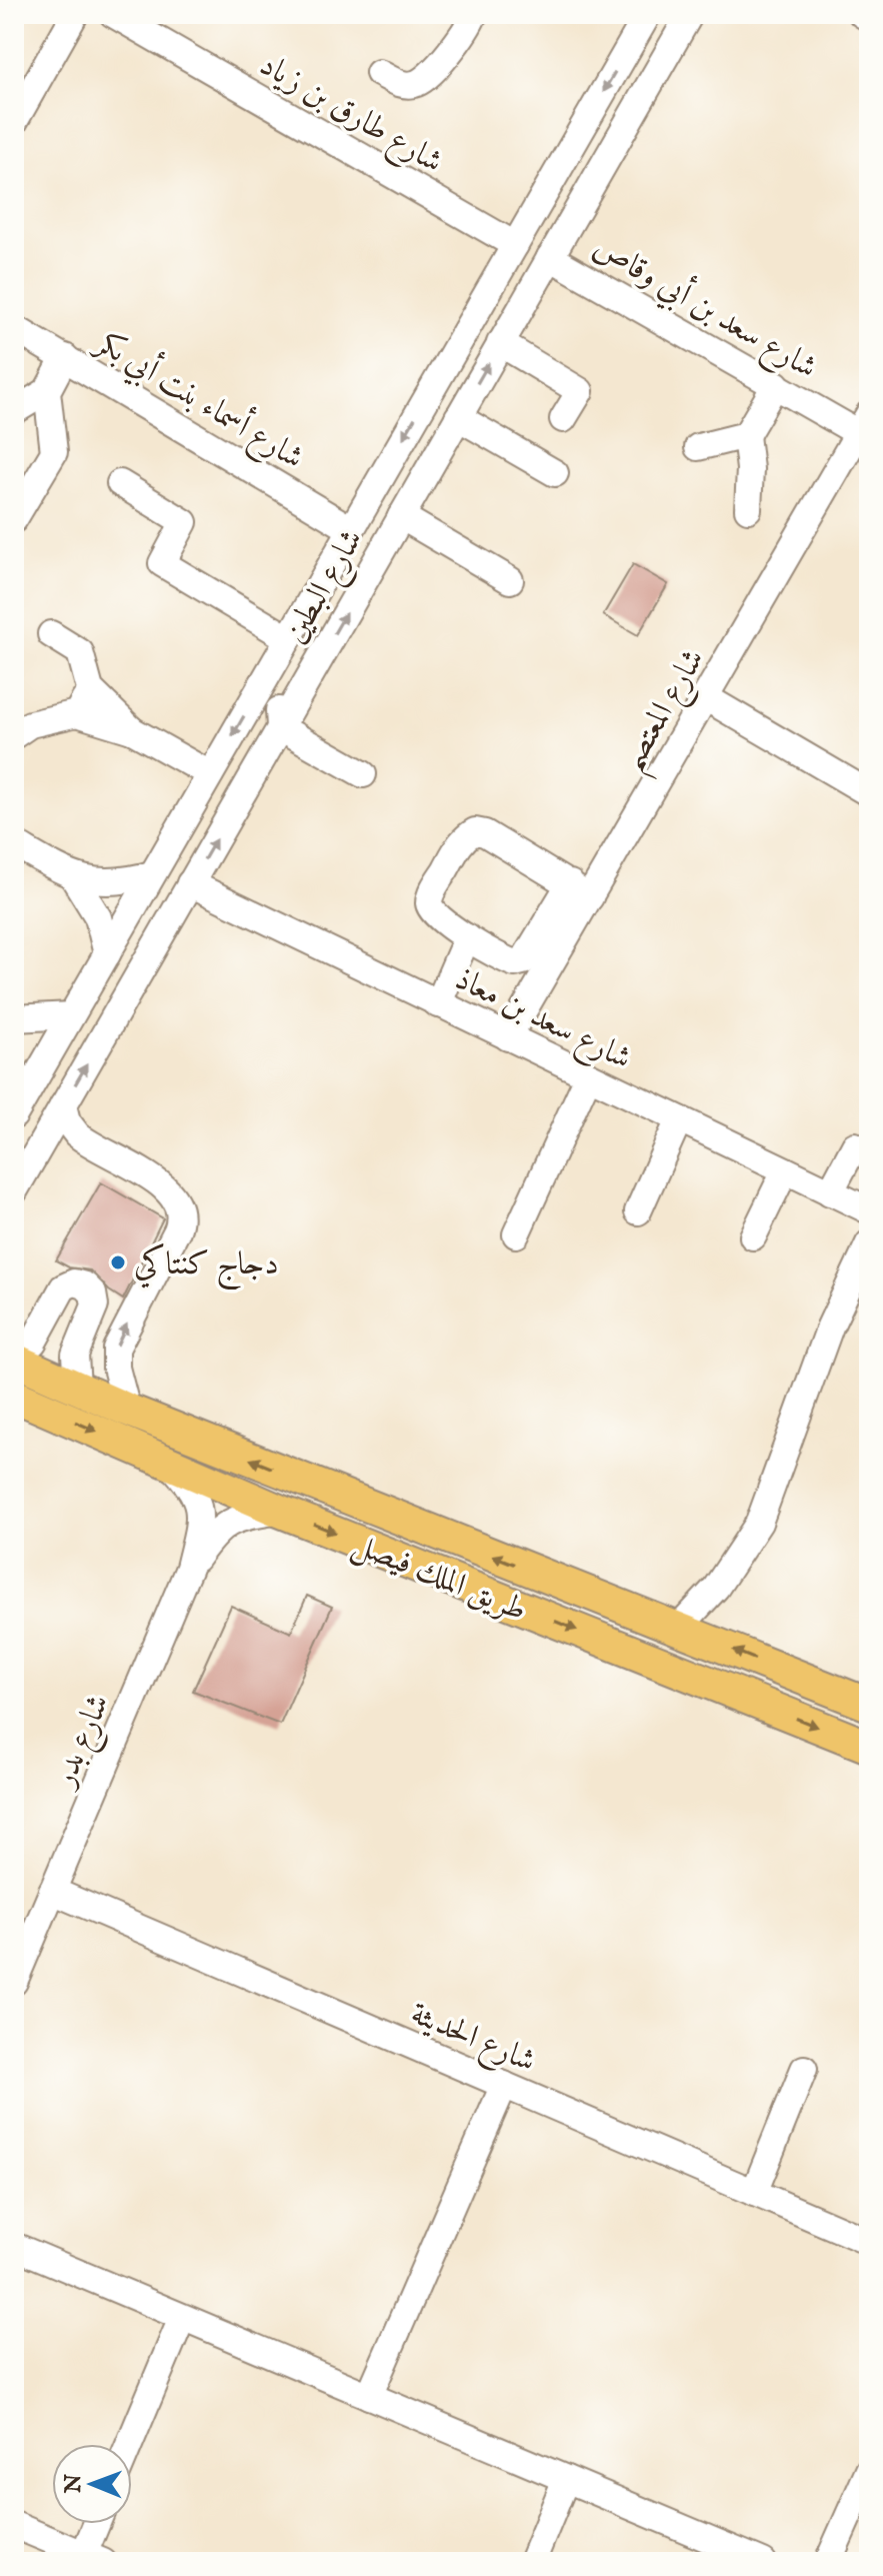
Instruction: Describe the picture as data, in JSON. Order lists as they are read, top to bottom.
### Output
{
  "streets": {
    "main road": ["طريق الملك فيصل"],
    "street": [
      "شارع طارق بن زياد",
      "شارع سعد بن أبي وقاص",
      "شارع أسماء بنت أبي بكر",
      "شارع البطين",
      "شارع المعتصم",
      "شارع سعد بن معاذ",
      "شارع بدر",
      "شارع الحديثة"
    ]
  },
  "crossings": [
    ["شارع طارق بن زياد", "شارع البطين"],
    ["شارع سعد بن أبي وقاص", "شارع البطين"],
    ["شارع سعد بن أبي وقاص", "شارع المعتصم"],
    ["شارع أسماء بنت أبي بكر", "شارع البطين"],
    ["شارع البطين", "شارع سعد بن معاذ"],
    ["شارع المعتصم", "شارع سعد بن معاذ"],
    ["طريق الملك فيصل", "شارع بدر"],
    ["شارع بدر", "شارع الحديثة"]
  ],
  "places": ["دجاج كنتاكي"],
  "north": "left"
}
